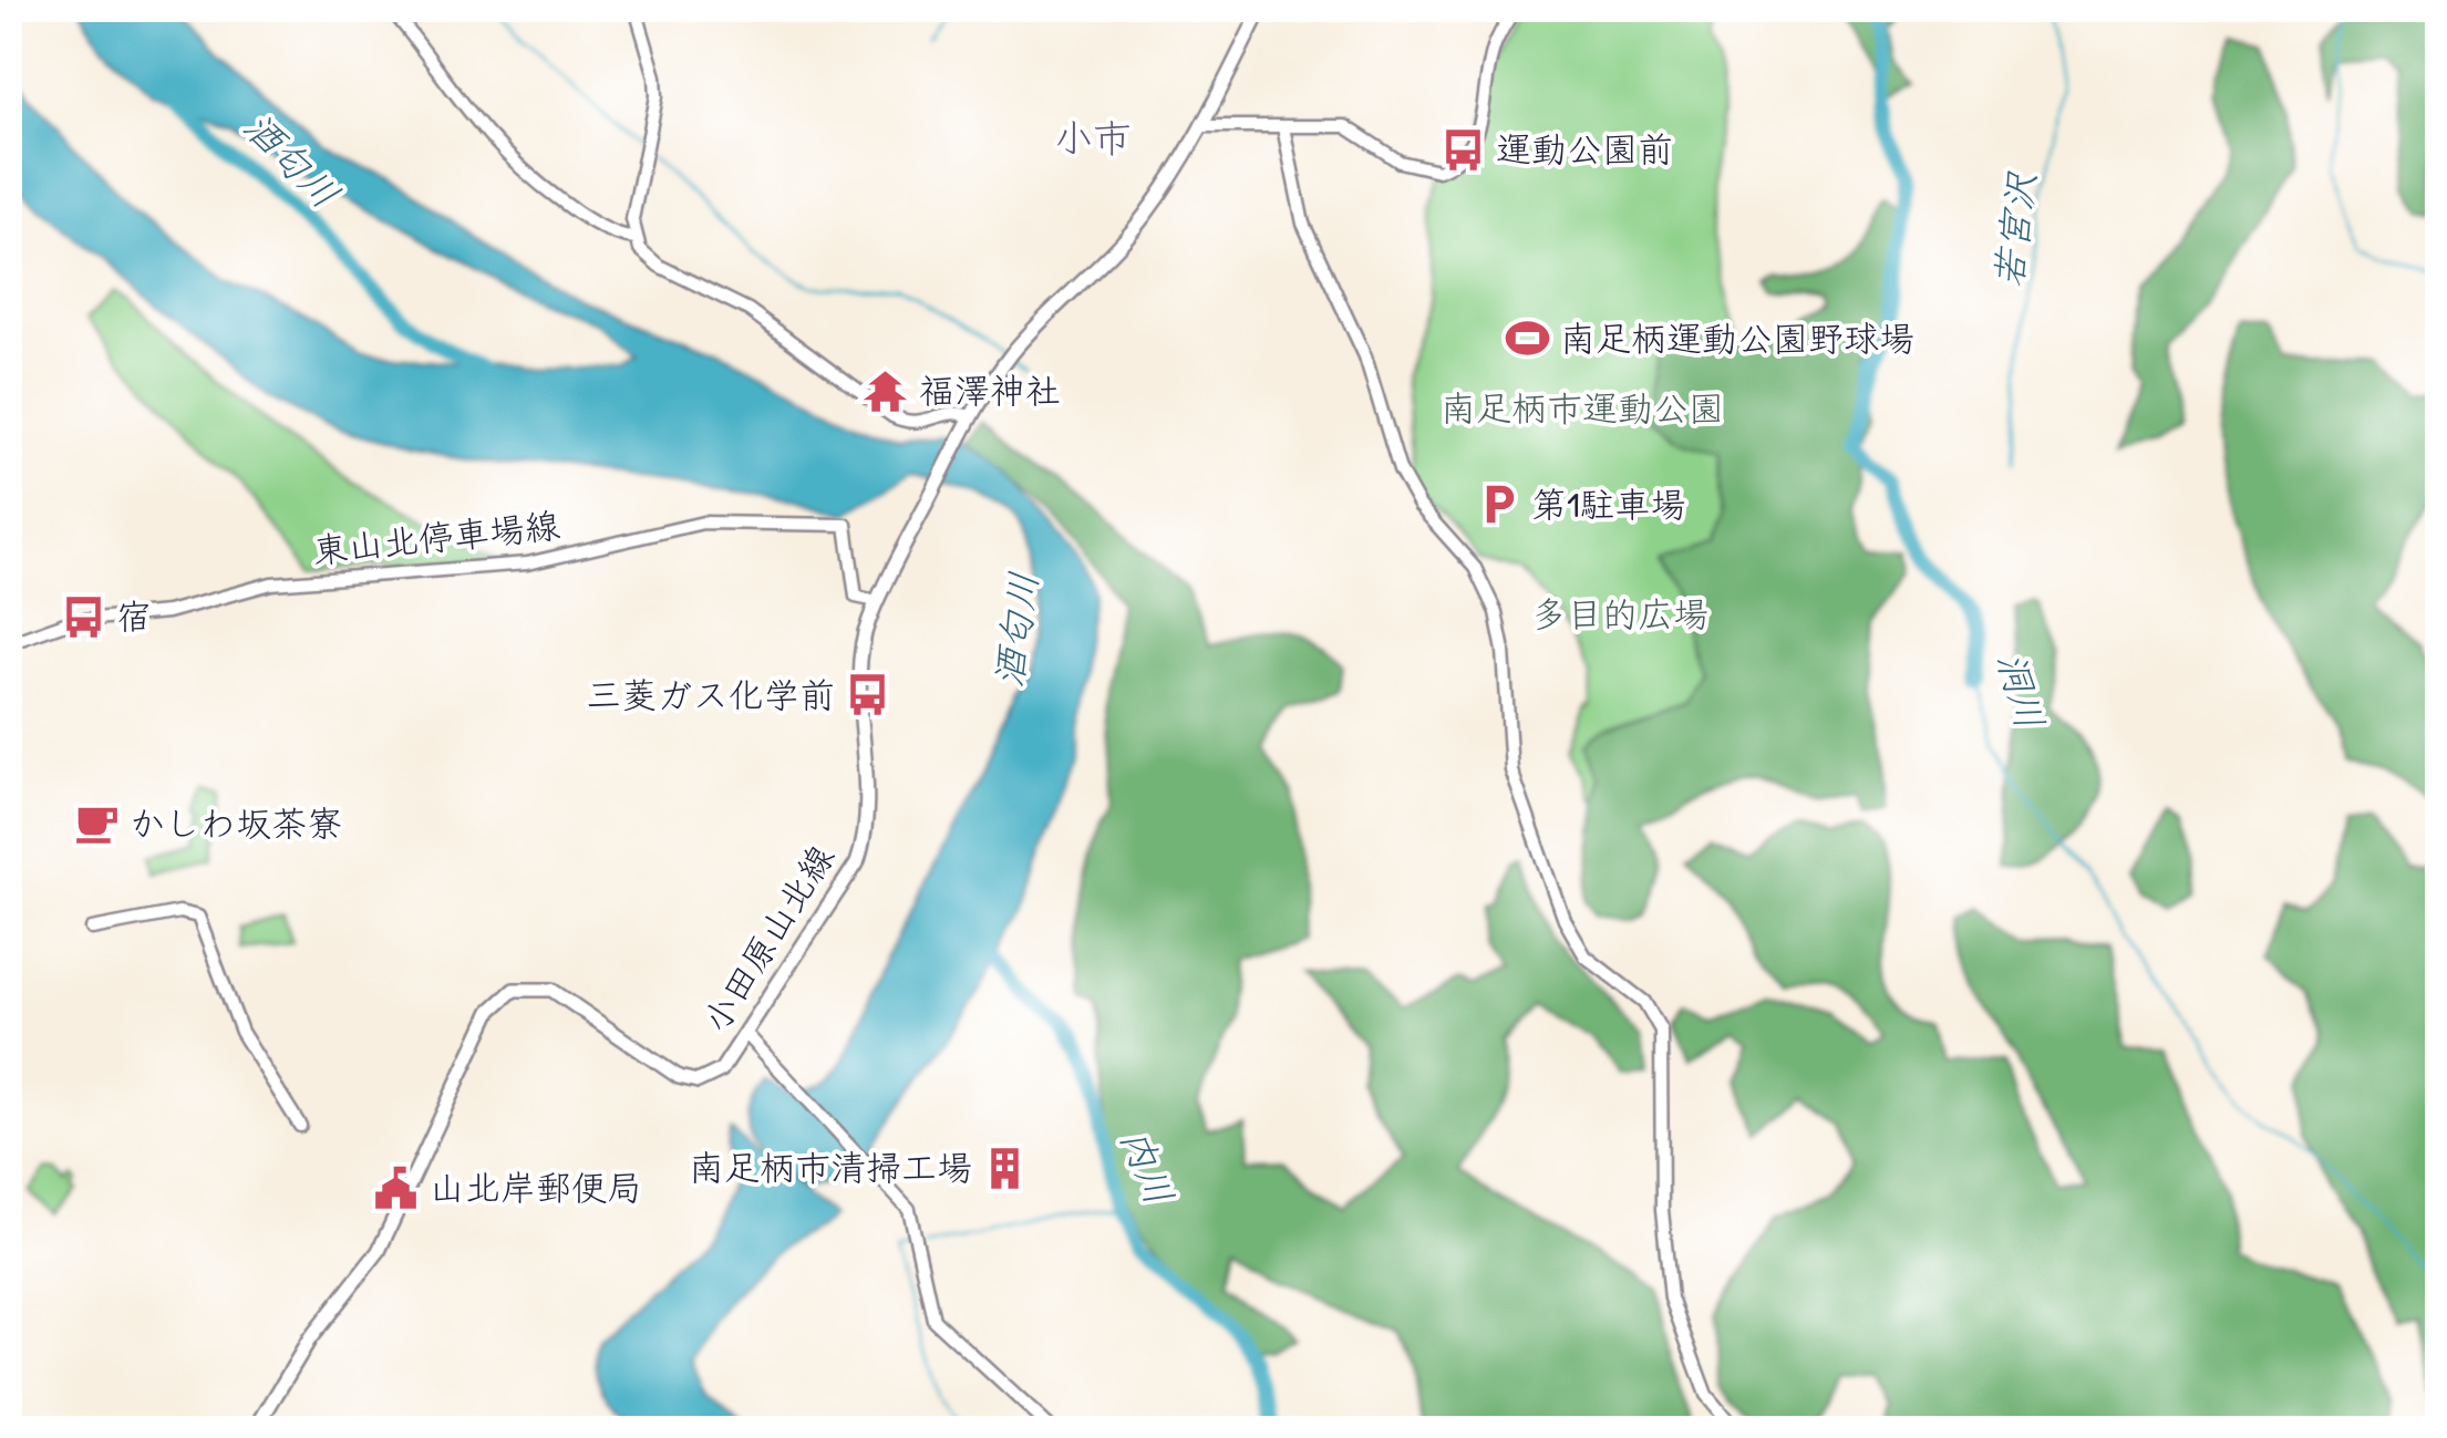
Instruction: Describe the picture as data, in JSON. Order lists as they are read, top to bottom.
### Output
{
  "streets": {
    "main road": ["小田原山北線"],
    "street": ["東山北停車場線"]
  },
  "crossings": [
    ["東山北停車場線", "小田原山北線"]
  ],
  "districts": ["小市"],
  "water": [
    "酒匂川",
    "若宮沢",
    "洞川",
    "内川"
  ],
  "parks": ["南足柄市運動公園", "多目的広場"],
  "places": {
    "bus stop": ["運動公園前", "宿", "三菱ガス化学前"],
    "sports": ["南足柄運動公園野球場"],
    "temple": ["福澤神社"],
    "parking": ["第1駐車場"],
    "cafe": ["かしわ坂茶寮"],
    "building": ["南足柄市清掃工場"],
    "public building": ["山北岸郵便局"]
  }
}
